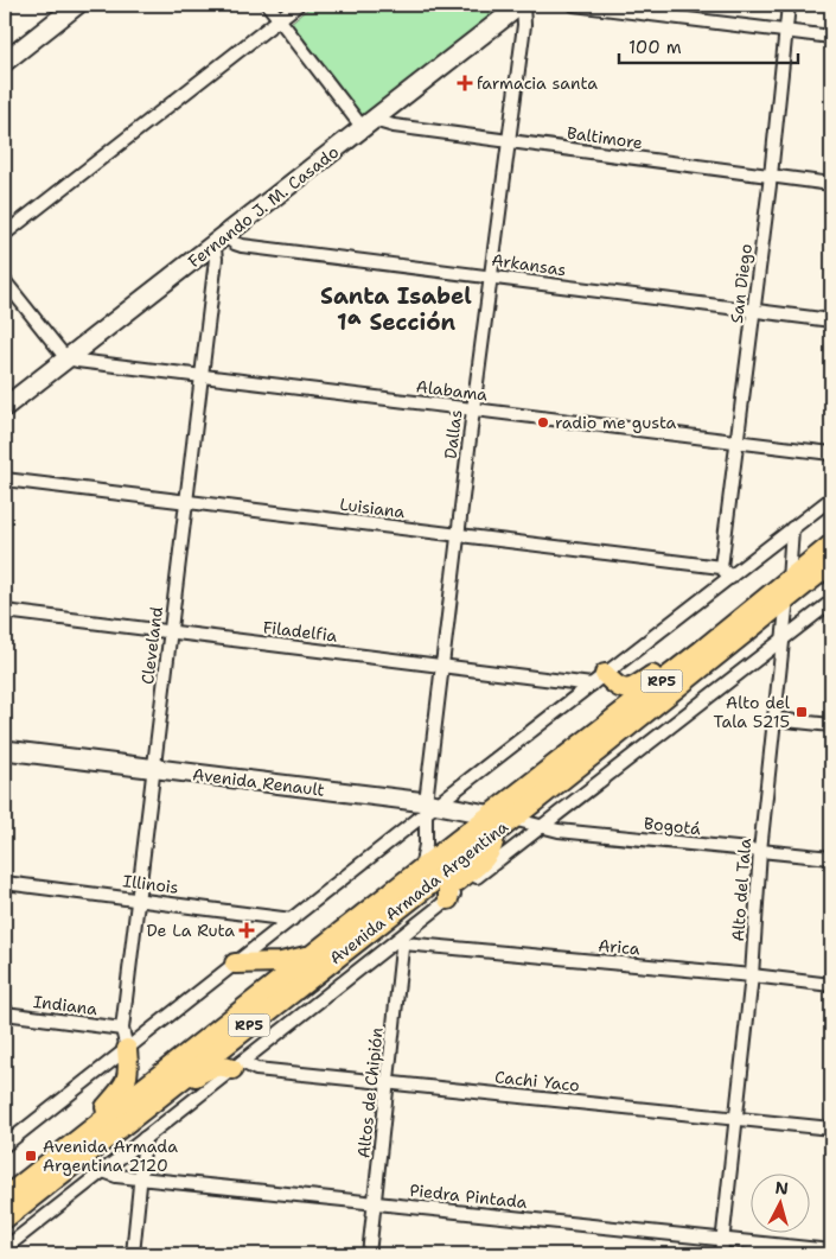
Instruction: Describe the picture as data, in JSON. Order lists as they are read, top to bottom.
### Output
{
  "streets": {
    "main road": ["RP5", "Avenida Armada Argentina"],
    "street": [
      "Baltimore",
      "Fernando J. M. Casado",
      "Arkansas",
      "San Diego",
      "Alabama",
      "Dallas",
      "Luisiana",
      "Filadelfia",
      "Cleveland",
      "Avenida Renault",
      "Bogotá",
      "Illinois",
      "Alto del Tala",
      "Arica",
      "Indiana",
      "Cachi Yaco",
      "Altos de Chipión",
      "Piedra Pintada"
    ]
  },
  "crossings": [
    ["Baltimore", "Fernando J. M. Casado"],
    ["Baltimore", "San Diego"],
    ["Baltimore", "Dallas"],
    ["Fernando J. M. Casado", "Arkansas"],
    ["Fernando J. M. Casado", "Alabama"],
    ["Fernando J. M. Casado", "Dallas"],
    ["Fernando J. M. Casado", "Cleveland"],
    ["Arkansas", "San Diego"],
    ["Arkansas", "Dallas"],
    ["Arkansas", "Cleveland"],
    ["San Diego", "Alabama"],
    ["San Diego", "Luisiana"],
    ["Alabama", "Dallas"],
    ["Alabama", "Cleveland"],
    ["Dallas", "Luisiana"],
    ["Dallas", "Filadelfia"],
    ["Dallas", "Avenida Renault"],
    ["Dallas", "Avenida Armada Argentina"],
    ["Luisiana", "Cleveland"],
    ["Filadelfia", "Cleveland"],
    ["Cleveland", "Avenida Renault"],
    ["Cleveland", "Illinois"],
    ["Cleveland", "Indiana"],
    ["Avenida Renault", "Avenida Armada Argentina"],
    ["Bogotá", "Alto del Tala"],
    ["Bogotá", "Avenida Armada Argentina"],
    ["Alto del Tala", "Avenida Armada Argentina"],
    ["Alto del Tala", "Arica"],
    ["Alto del Tala", "Cachi Yaco"],
    ["Alto del Tala", "Piedra Pintada"],
    ["Avenida Armada Argentina", "Arica"],
    ["Avenida Armada Argentina", "Cachi Yaco"],
    ["Avenida Armada Argentina", "Altos de Chipión"],
    ["Avenida Armada Argentina", "Piedra Pintada"],
    ["Arica", "Altos de Chipión"],
    ["Cachi Yaco", "Altos de Chipión"],
    ["Altos de Chipión", "Piedra Pintada"]
  ],
  "districts": ["Santa Isabel 1ª Sección"],
  "places": {
    "health": ["farmacia santa", "De La Ruta"],
    "other": ["radio me gusta"],
    "transit": ["Alto del Tala 5215", "Avenida Armada Argentina 2120"]
  },
  "scale_bar": "100 m",
  "north": "top"
}
